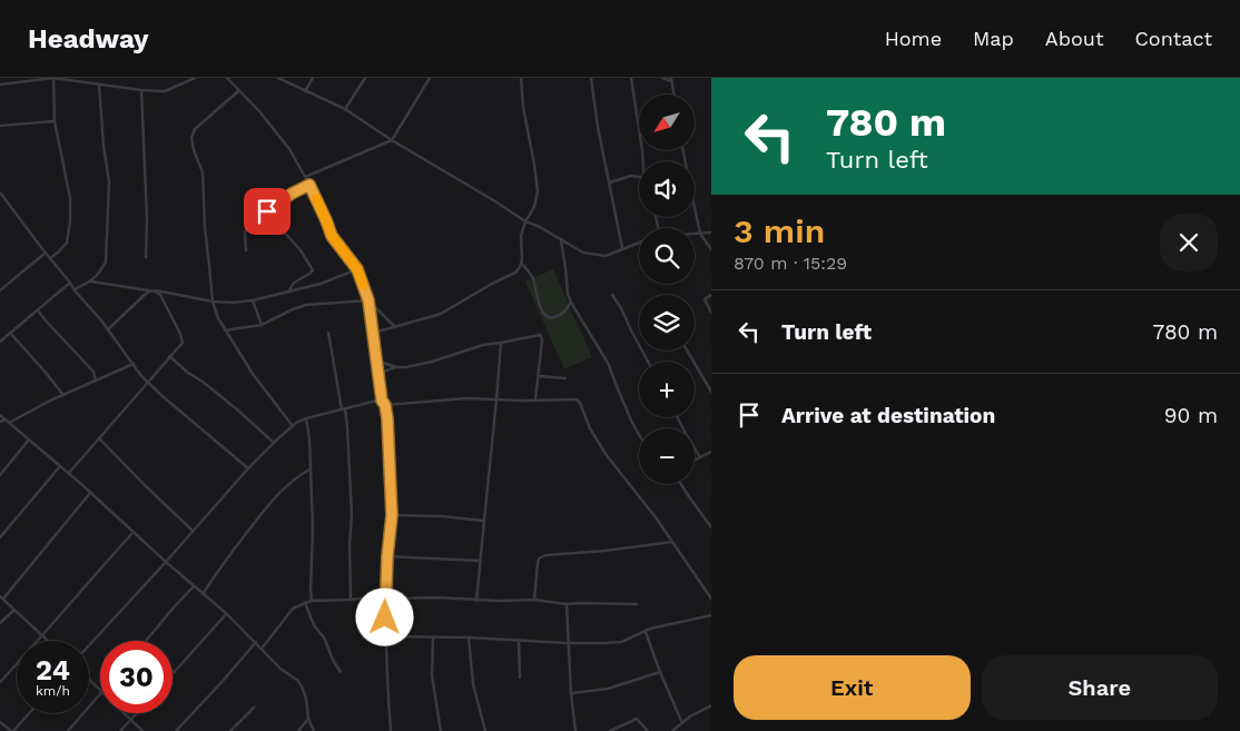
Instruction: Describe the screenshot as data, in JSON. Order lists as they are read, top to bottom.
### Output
{
  "north": "bottom left",
  "page": {
    "header": "Headway",
    "nav": [
      "Home",
      "Map",
      "About",
      "Contact"
    ],
    "turn": ["780 m", "Turn left"],
    "map_buttons": ["+", "−"],
    "heading": ["3 min", "870 m · 15:29"],
    "list": [
      {
        "name": "Turn left",
        "value": "780 m"
      },
      {
        "name": "Arrive at destination",
        "value": "90 m"
      }
    ],
    "speed": "24 km/h",
    "limit": "30",
    "buttons": ["Exit", "Share"]
  }
}
